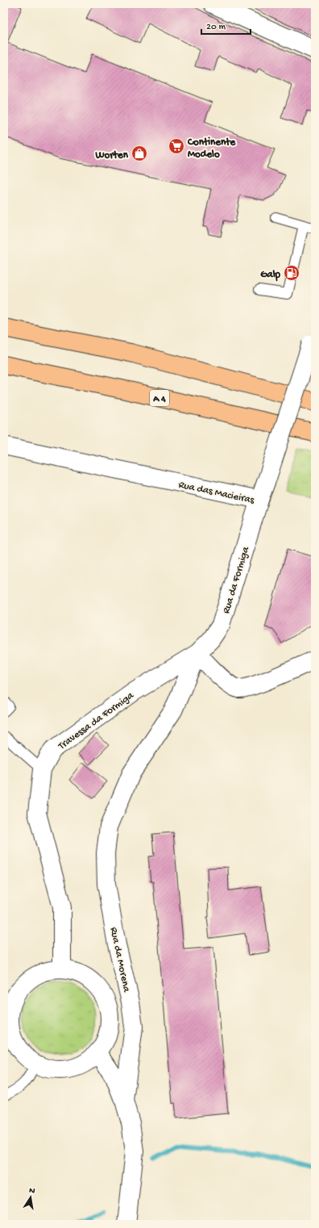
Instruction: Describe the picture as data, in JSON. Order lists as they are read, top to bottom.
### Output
{
  "streets": {
    "highway": ["A 4"],
    "street": [
      "Rua das Macieiras",
      "Rua da Formiga",
      "Travessa da Formiga",
      "Rua da Morena"
    ]
  },
  "crossings": [
    ["Rua das Macieiras", "Rua da Formiga"],
    ["Rua da Formiga", "Travessa da Formiga"],
    ["Rua da Formiga", "Rua da Morena"]
  ],
  "places": {
    "supermarket": ["Continente Modelo"],
    "shop": ["Worten"],
    "fuel station": ["Galp"]
  },
  "scale_bar": "20 m",
  "north": "top"
}
